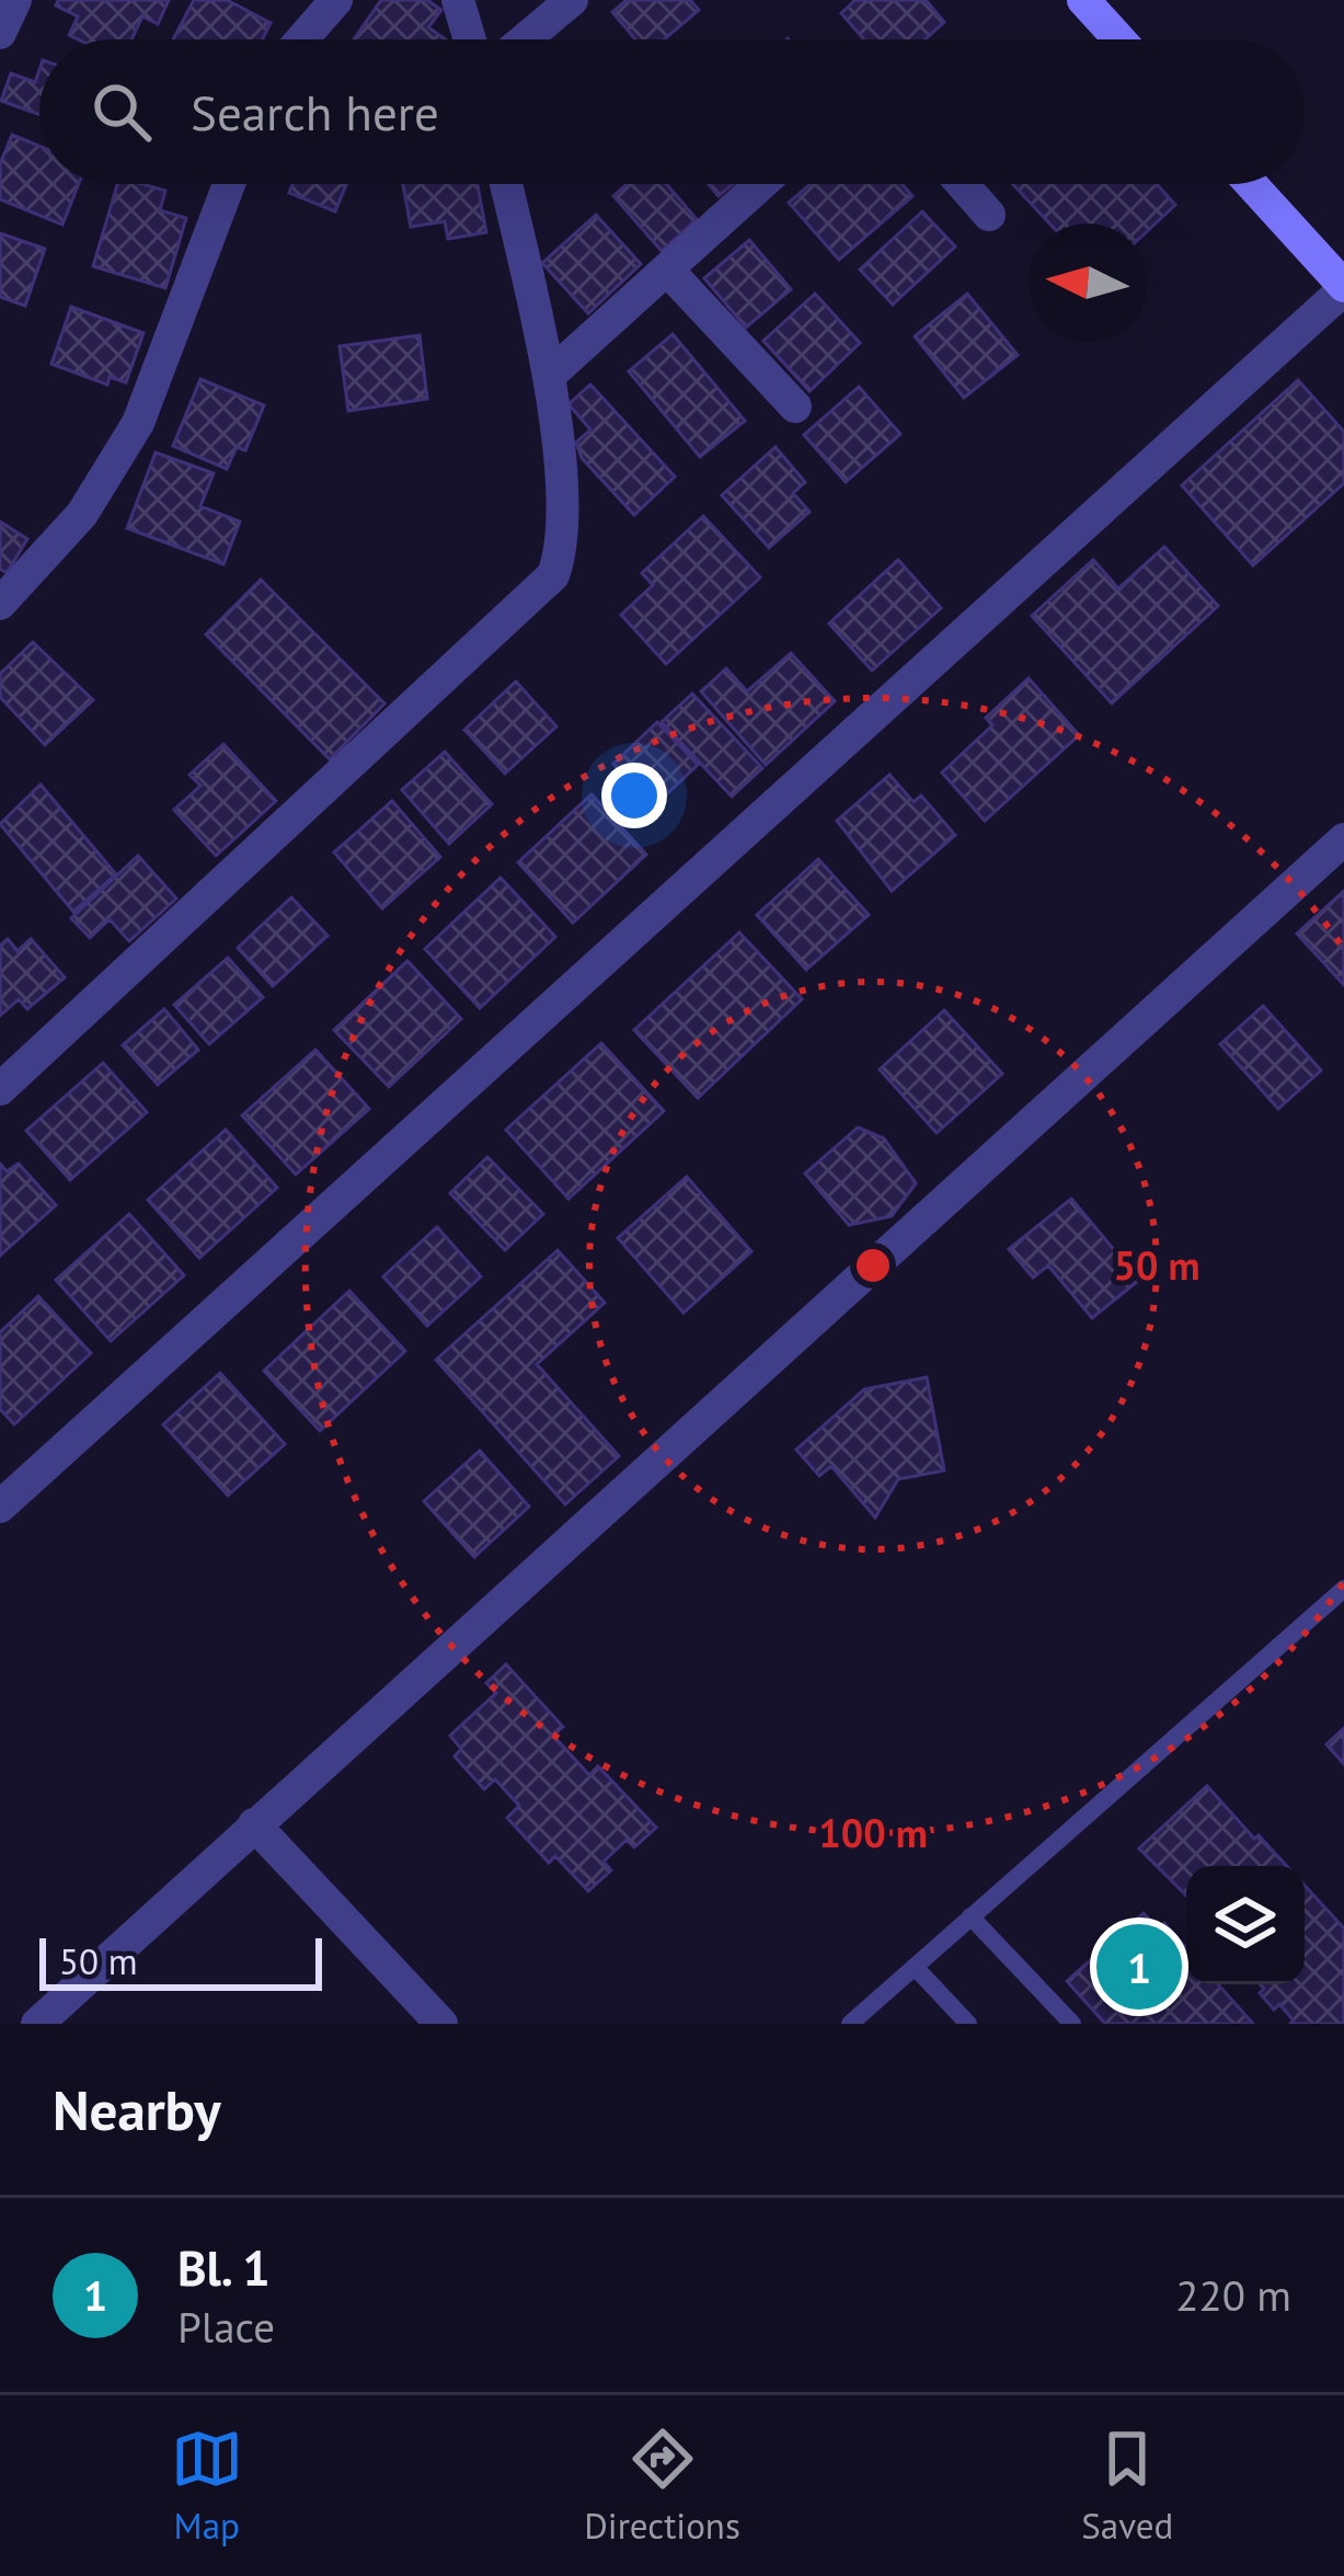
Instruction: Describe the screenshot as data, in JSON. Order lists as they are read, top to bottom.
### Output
{
  "scale_bar": "50 m",
  "north": "left",
  "page": {
    "search": "Search here",
    "pins": "1",
    "scale": "50 m",
    "heading": "Nearby",
    "list": [
      {
        "mark": "1",
        "name": "Bl. 1",
        "note": "Place",
        "value": "220 m"
      }
    ],
    "nav": ["Map", "Directions", "Saved"]
  },
  "rings": ["50 m", "100 m"]
}
